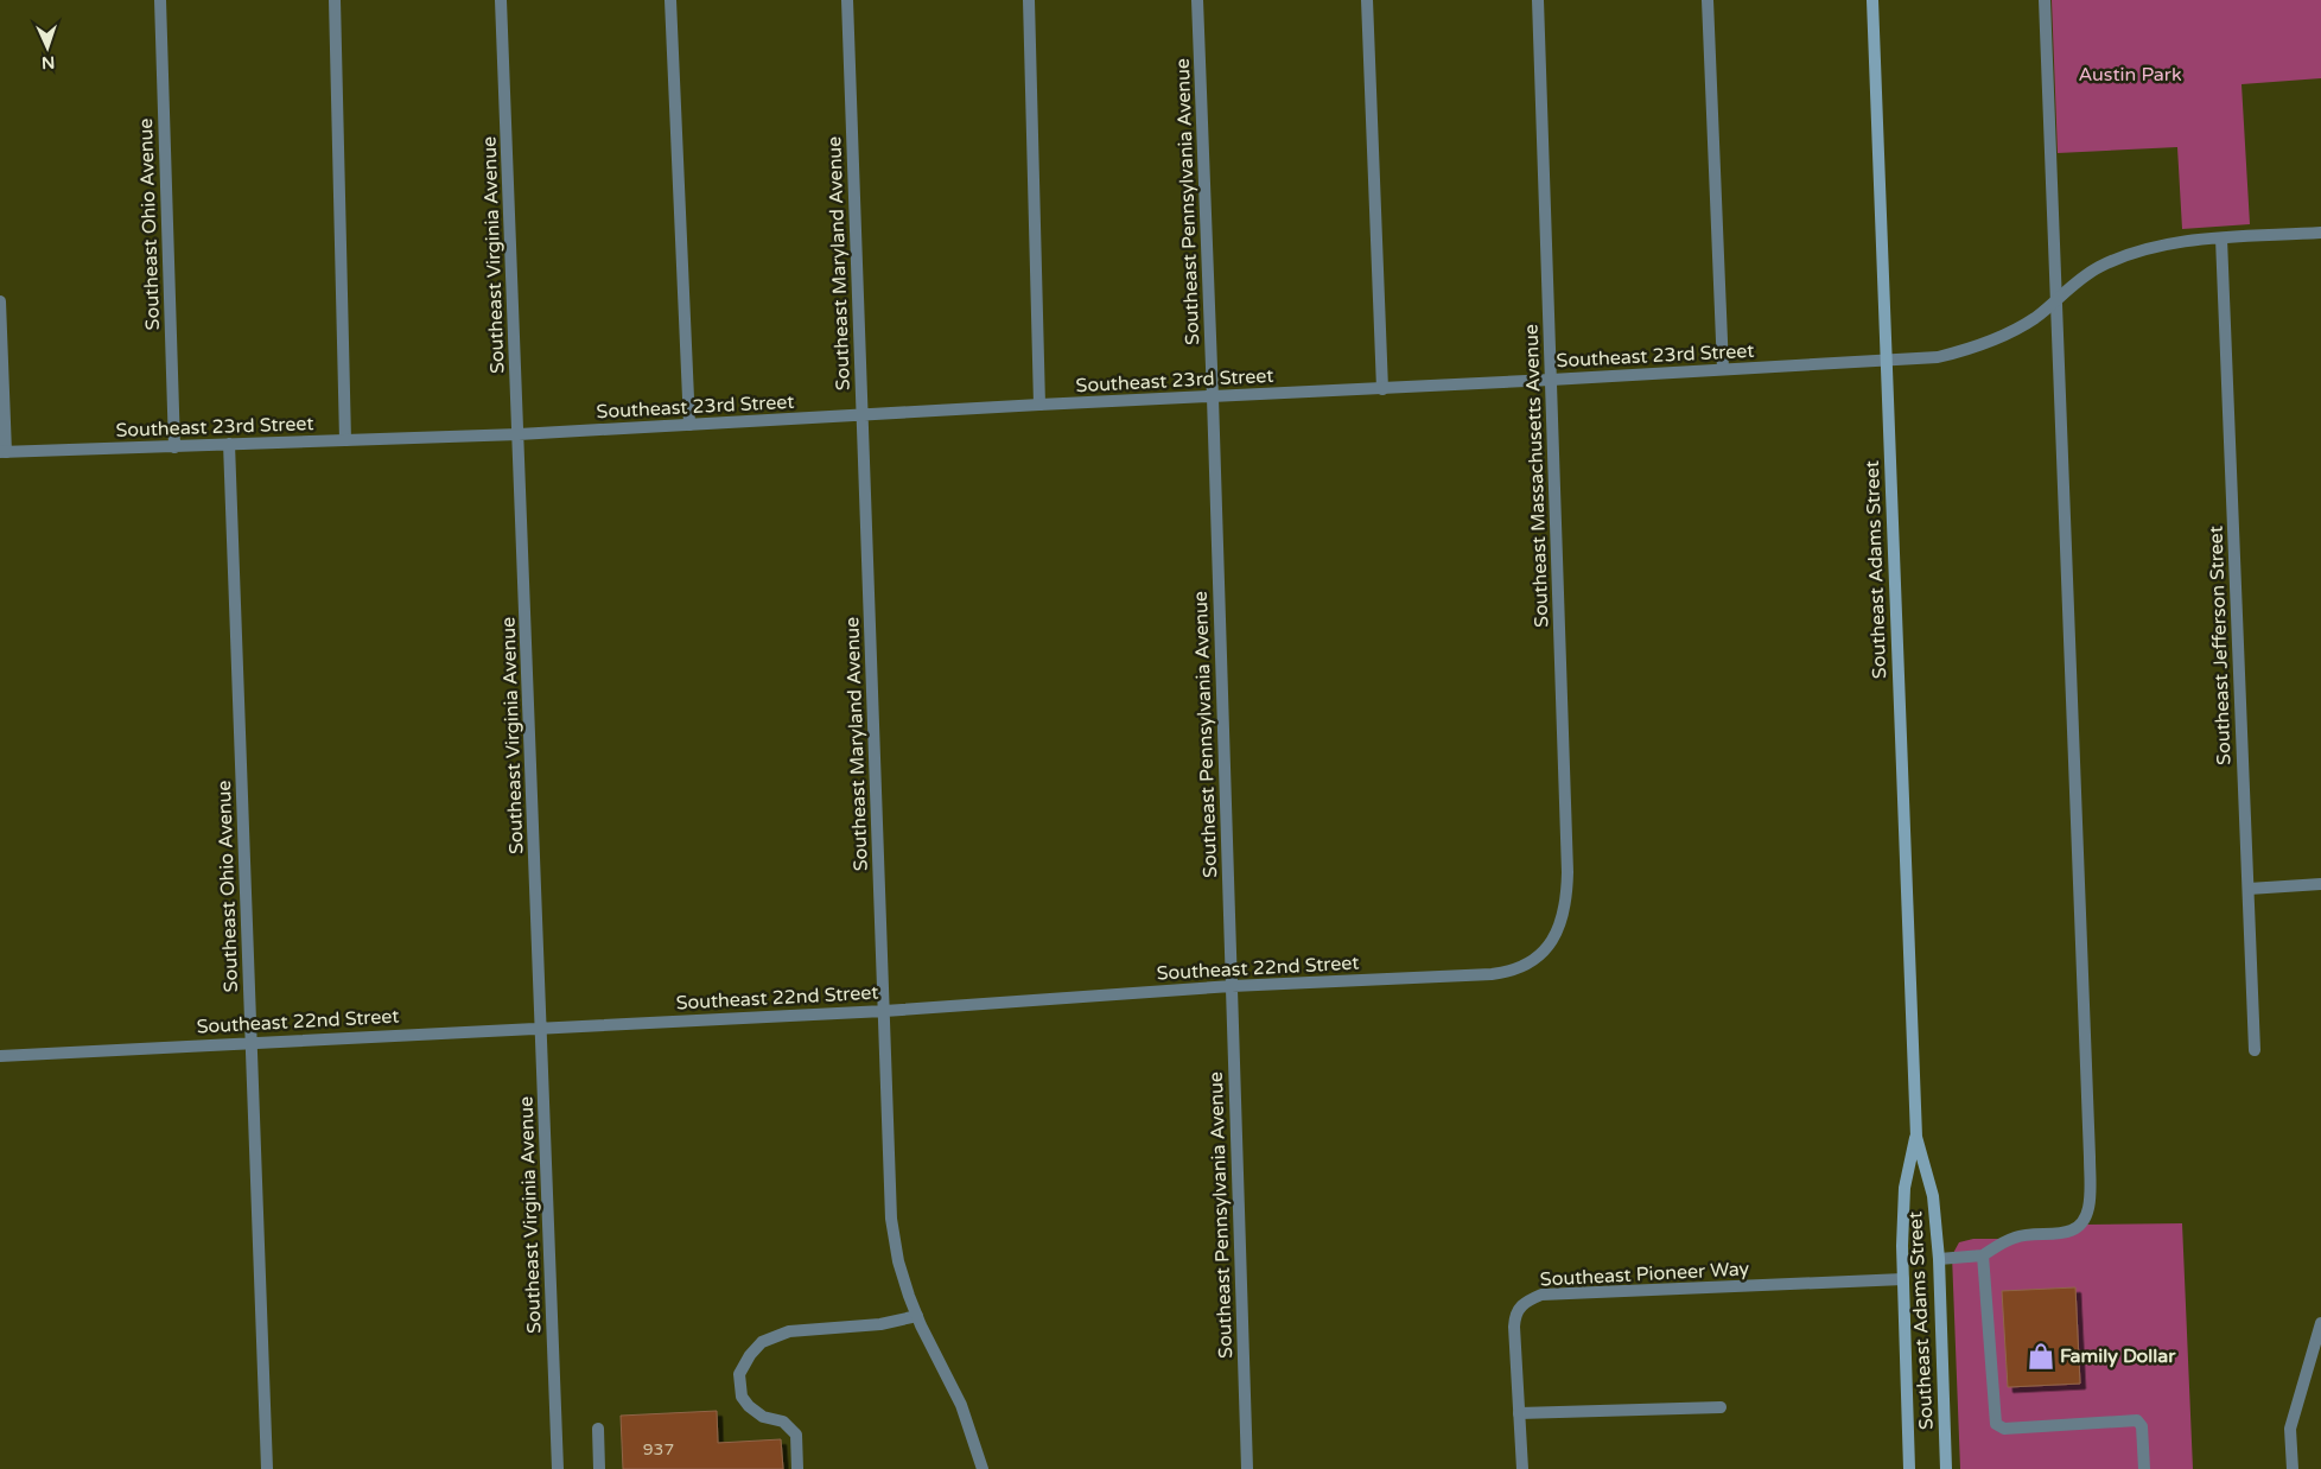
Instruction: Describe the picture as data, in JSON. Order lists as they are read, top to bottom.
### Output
{
  "streets": {
    "main road": ["Southeast Adams Street"],
    "street": [
      "Southeast Pennsylvania Avenue",
      "Southeast Ohio Avenue",
      "Southeast Virginia Avenue",
      "Southeast Maryland Avenue",
      "Southeast 23rd Street",
      "Southeast Massachusetts Avenue",
      "Southeast Jefferson Street",
      "Southeast 22nd Street",
      "Southeast Pioneer Way"
    ]
  },
  "crossings": [
    ["Southeast Pennsylvania Avenue", "Southeast 23rd Street"],
    ["Southeast Pennsylvania Avenue", "Southeast 22nd Street"],
    ["Southeast Ohio Avenue", "Southeast 23rd Street"],
    ["Southeast Ohio Avenue", "Southeast 22nd Street"],
    ["Southeast Virginia Avenue", "Southeast 23rd Street"],
    ["Southeast Virginia Avenue", "Southeast 22nd Street"],
    ["Southeast Maryland Avenue", "Southeast 23rd Street"],
    ["Southeast Maryland Avenue", "Southeast 22nd Street"],
    ["Southeast 23rd Street", "Southeast Massachusetts Avenue"],
    ["Southeast 23rd Street", "Southeast Adams Street"],
    ["Southeast 23rd Street", "Southeast Jefferson Street"],
    ["Southeast Massachusetts Avenue", "Southeast 22nd Street"],
    ["Southeast Adams Street", "Southeast Pioneer Way"]
  ],
  "parks": ["Austin Park"],
  "places": {
    "shop": ["Family Dollar"]
  },
  "house_numbers": ["937"],
  "north": "bottom"
}
